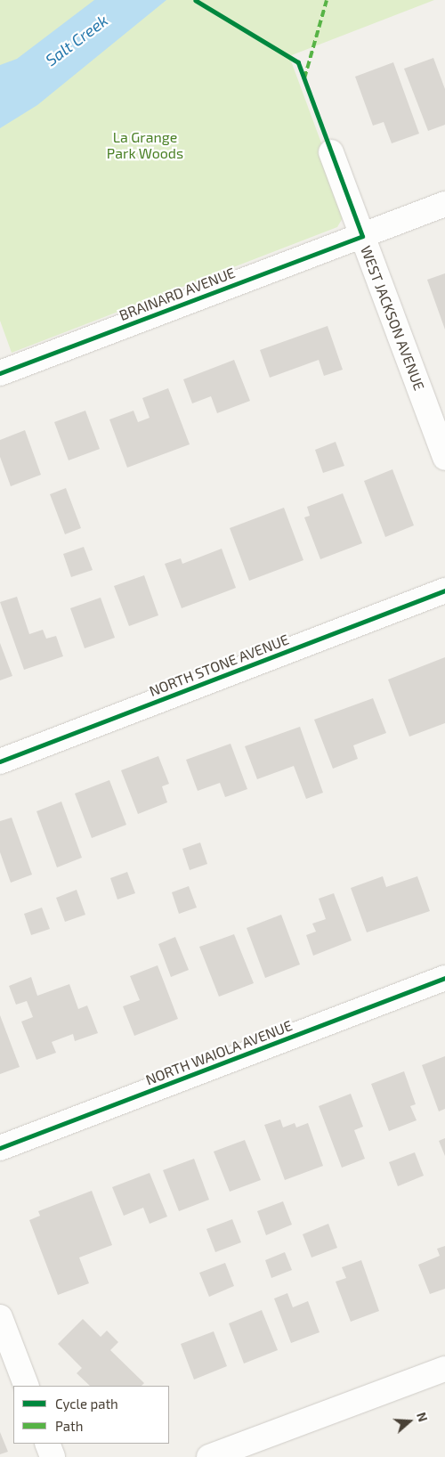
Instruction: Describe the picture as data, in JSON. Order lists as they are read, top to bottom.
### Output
{
  "streets": {
    "street": [
      "BRAINARD AVENUE",
      "WEST JACKSON AVENUE",
      "NORTH STONE AVENUE",
      "NORTH WAIOLA AVENUE"
    ]
  },
  "crossings": [
    ["BRAINARD AVENUE", "WEST JACKSON AVENUE"]
  ],
  "water": ["Salt Creek"],
  "parks": ["La Grange Park Woods"],
  "legend": ["Cycle path", "Path"],
  "north": "right"
}
